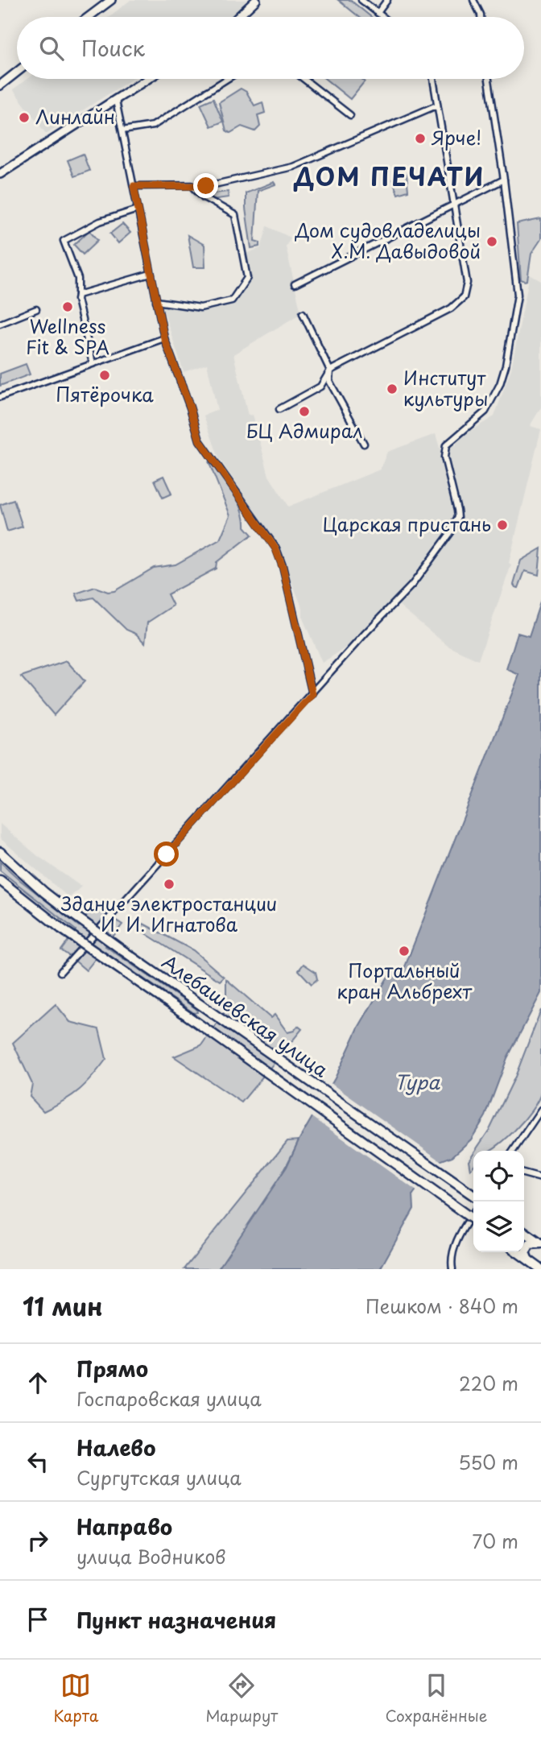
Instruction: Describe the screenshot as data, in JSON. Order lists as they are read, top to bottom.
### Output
{
  "streets": {
    "main road": ["Алебашевская улица"]
  },
  "districts": ["ДОМ ПЕЧАТИ"],
  "water": ["Тура"],
  "places": [
    "Линлайн",
    "Ярче!",
    "Дом судовладелицы Х.М. Давыдовой",
    "Wellness Fit & SPA",
    "Пятёрочка",
    "Институт культуры",
    "БЦ Адмирал",
    "Царская пристань",
    "Здание электростанции И. И. Игнатова",
    "Портальный кран Альбрехт"
  ],
  "page": {
    "search": "Поиск",
    "heading": ["11 мин", "Пешком · 840 m"],
    "list": [
      ["Прямо", "Госпаровская улица", "220 m"],
      ["Налево", "Сургутская улица", "550 m"],
      ["Направо", "улица Водников", "70 m"],
      "Пункт назначения"
    ],
    "nav": ["Карта", "Маршрут", "Сохранённые"]
  }
}
